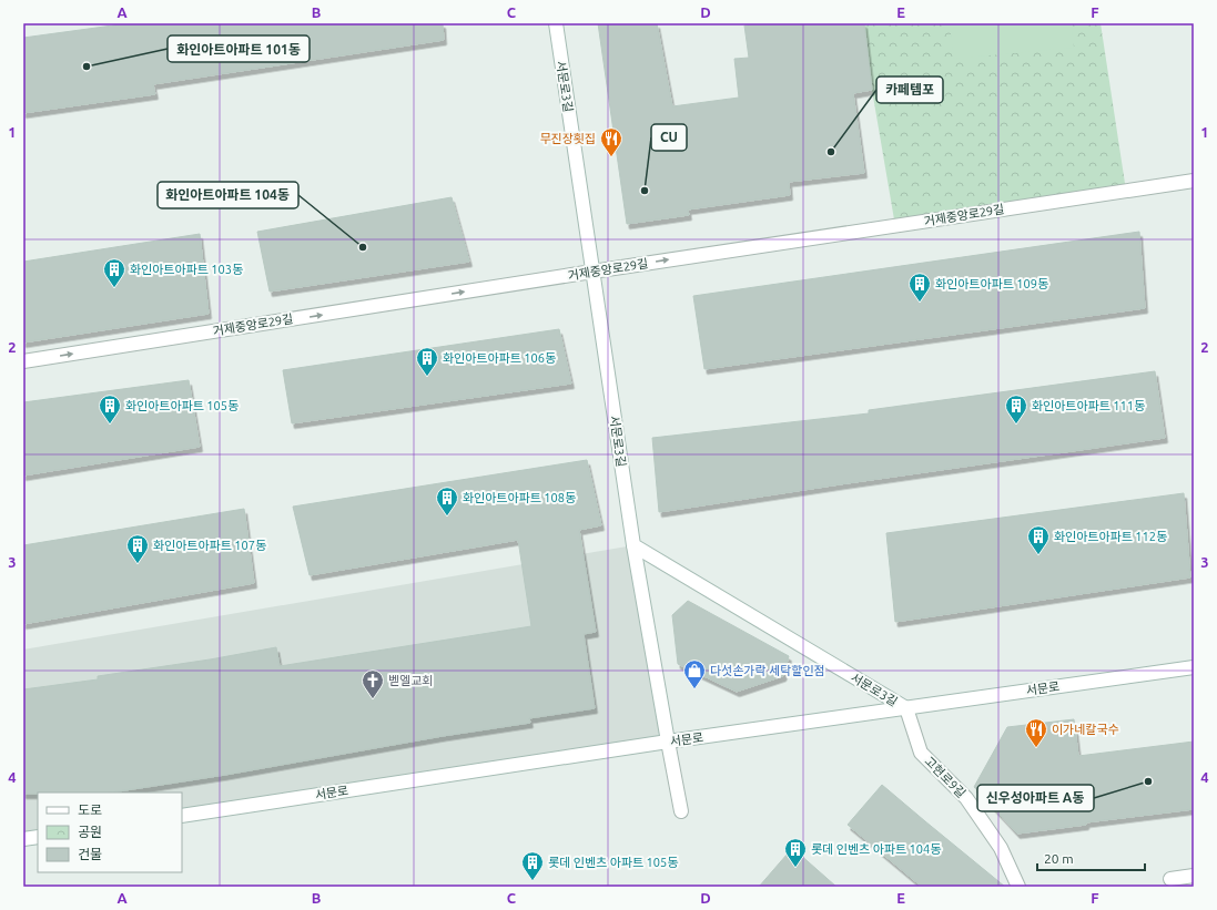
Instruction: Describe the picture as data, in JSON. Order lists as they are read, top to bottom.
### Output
{
  "streets": {
    "street": [
      "서문로3길",
      "거제중앙로29길",
      "서문로",
      "고현로9길"
    ]
  },
  "crossings": [
    ["서문로3길", "거제중앙로29길"],
    ["서문로3길", "서문로"],
    ["서문로3길", "고현로9길"],
    ["서문로", "고현로9길"]
  ],
  "one_way": ["거제중앙로29길"],
  "places": {
    "other": [
      "화인아트아파트 101동",
      "카페템포",
      "CU",
      "화인아트아파트 104동",
      "신우성아파트 A동"
    ],
    "restaurant": ["무진장횟집", "이가네칼국수"],
    "building": [
      "화인아트아파트 103동",
      "화인아트아파트 109동",
      "화인아트아파트 106동",
      "화인아트아파트 105동",
      "화인아트아파트 111동",
      "화인아트아파트 108동",
      "화인아트아파트 112동",
      "화인아트아파트 107동",
      "롯데 인벤츠 아파트 104동",
      "롯데 인벤츠 아파트 105동"
    ],
    "shop": ["다섯손가락 세탁할인점"],
    "church": ["벧엘교회"]
  },
  "legend": ["도로", "공원", "건물"],
  "scale_bar": "20 m",
  "grid": {
    "columns": [
      "A",
      "B",
      "C",
      "D",
      "E",
      "F"
    ],
    "rows": [
      "1",
      "2",
      "3",
      "4"
    ]
  }
}
